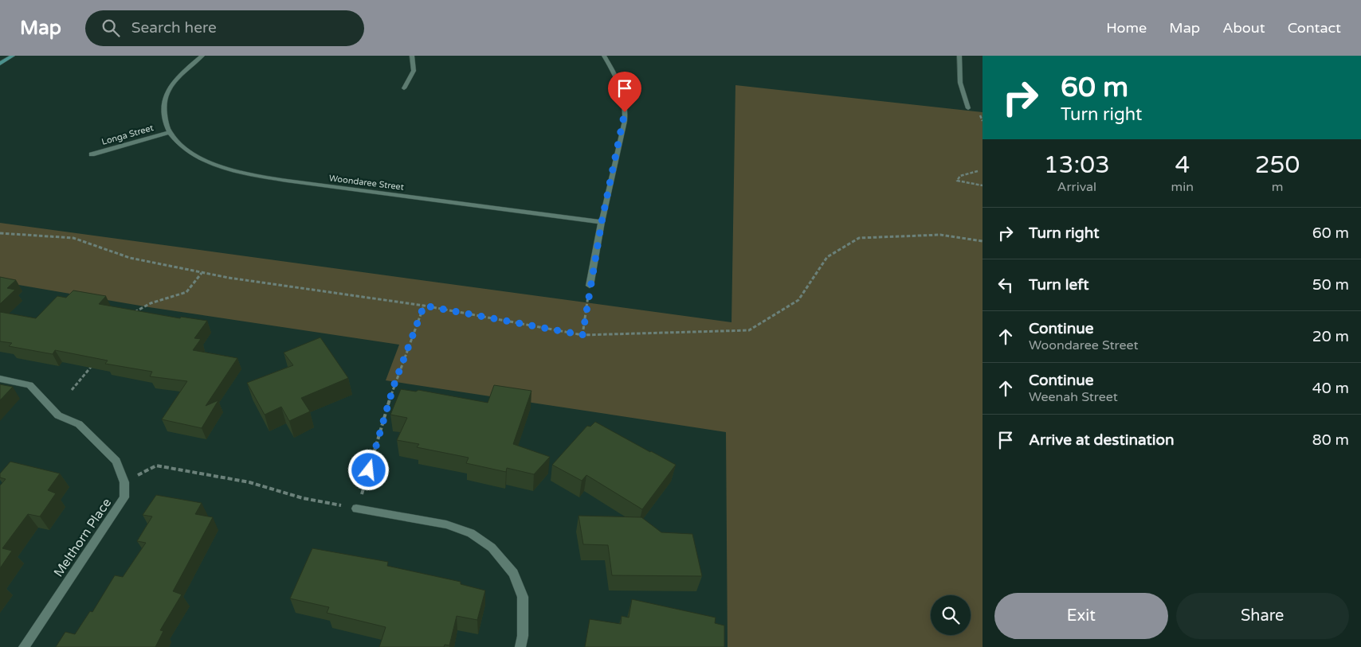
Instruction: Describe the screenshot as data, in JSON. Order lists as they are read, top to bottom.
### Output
{
  "streets": {
    "street": ["Longa Street", "Woondaree Street", "Melthorn Place"]
  },
  "crossings": [
    ["Longa Street", "Woondaree Street"]
  ],
  "page": {
    "header": "Map",
    "search": "Search here",
    "nav": [
      "Home",
      "Map",
      "About",
      "Contact"
    ],
    "turn": ["60 m", "Turn right"],
    "eta": [
      "13:03",
      "Arrival",
      "4",
      "min",
      "250",
      "m"
    ],
    "list": [
      {
        "name": "Turn right",
        "value": "60 m"
      },
      {
        "name": "Turn left",
        "value": "50 m"
      },
      {
        "name": "Continue",
        "note": "Woondaree Street",
        "value": "20 m"
      },
      {
        "name": "Continue",
        "note": "Weenah Street",
        "value": "40 m"
      },
      {
        "name": "Arrive at destination",
        "value": "80 m"
      }
    ],
    "buttons": ["Exit", "Share"]
  }
}
